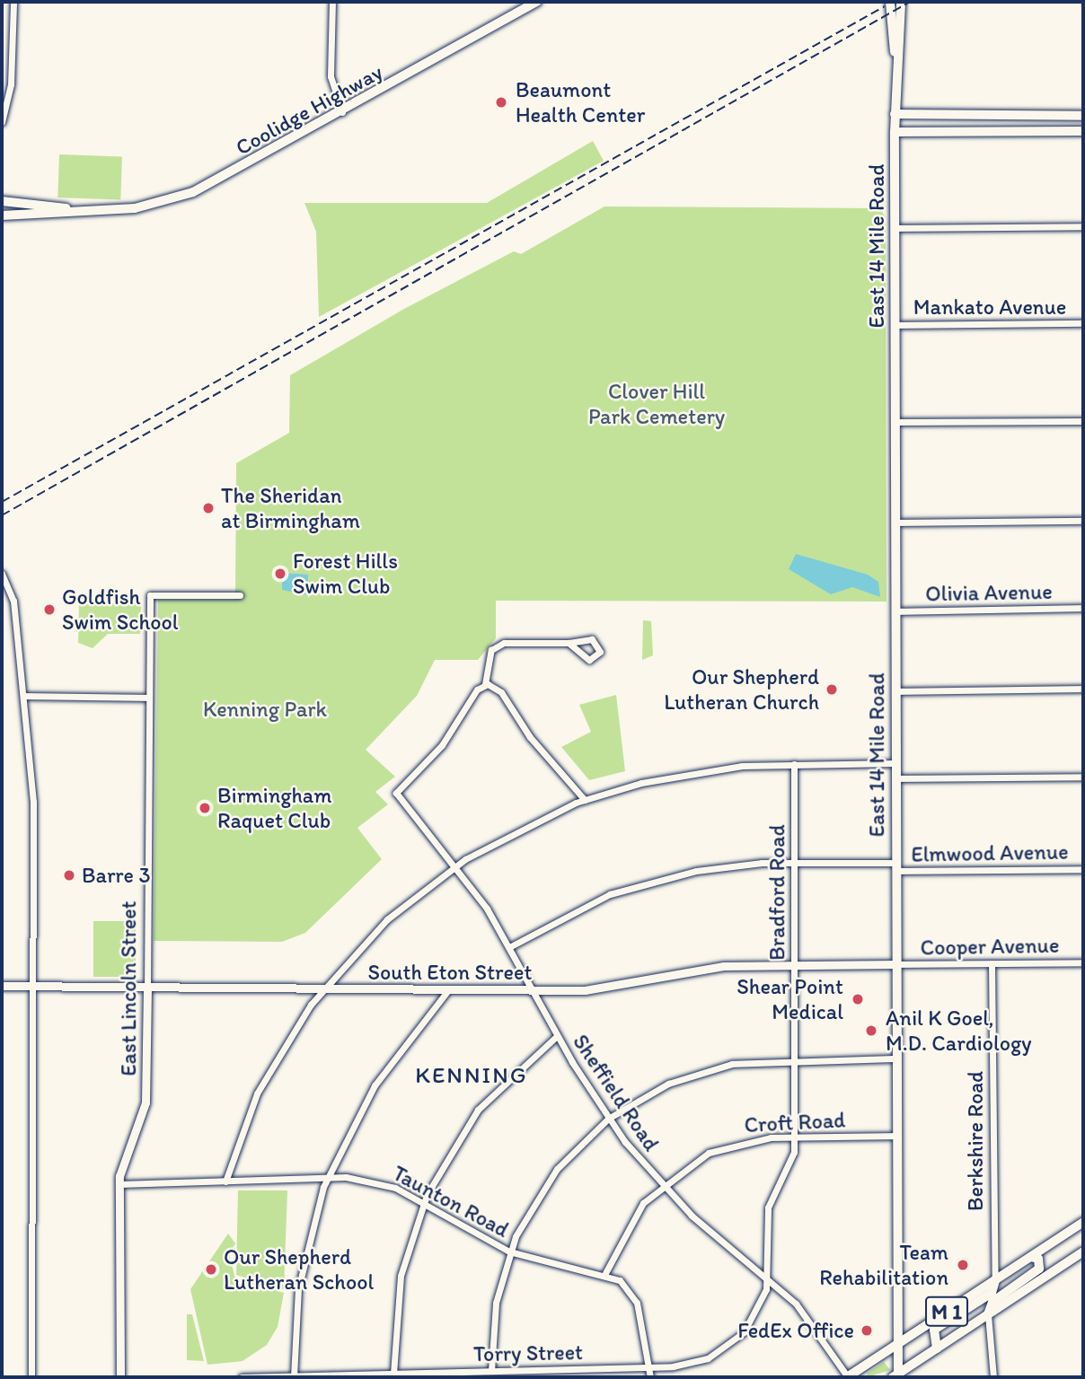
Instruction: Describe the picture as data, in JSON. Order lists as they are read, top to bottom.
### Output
{
  "streets": {
    "main road": ["Coolidge Highway", "East 14 Mile Road", "M 1"],
    "street": [
      "Mankato Avenue",
      "Olivia Avenue",
      "Elmwood Avenue",
      "Bradford Road",
      "Cooper Avenue",
      "South Eton Street",
      "East Lincoln Street",
      "Sheffield Road",
      "Croft Road",
      "Berkshire Road",
      "Taunton Road",
      "Torry Street"
    ]
  },
  "crossings": [
    ["East 14 Mile Road", "Mankato Avenue"],
    ["East 14 Mile Road", "Olivia Avenue"],
    ["East 14 Mile Road", "Elmwood Avenue"],
    ["East 14 Mile Road", "Cooper Avenue"],
    ["East 14 Mile Road", "South Eton Street"],
    ["East 14 Mile Road", "Croft Road"],
    ["East 14 Mile Road", "M 1"],
    ["Elmwood Avenue", "Bradford Road"],
    ["Elmwood Avenue", "Sheffield Road"],
    ["Bradford Road", "South Eton Street"],
    ["Bradford Road", "Sheffield Road"],
    ["Bradford Road", "Croft Road"],
    ["Bradford Road", "Torry Street"],
    ["Cooper Avenue", "South Eton Street"],
    ["Cooper Avenue", "Berkshire Road"],
    ["South Eton Street", "East Lincoln Street"],
    ["South Eton Street", "Sheffield Road"],
    ["East Lincoln Street", "Taunton Road"],
    ["Sheffield Road", "Croft Road"],
    ["Sheffield Road", "M 1"],
    ["Sheffield Road", "Torry Street"],
    ["Croft Road", "Taunton Road"],
    ["Berkshire Road", "M 1"]
  ],
  "districts": ["KENNING"],
  "parks": ["Clover Hill Park Cemetery", "Kenning Park"],
  "places": [
    "Beaumont Health Center",
    "The Sheridan at Birmingham",
    "Forest Hills Swim Club",
    "Goldfish Swim School",
    "Our Shepherd Lutheran Church",
    "Birmingham Raquet Club",
    "Barre 3",
    "Shear Point Medical",
    "Anil K Goel, M.D. Cardiology",
    "Team Rehabilitation",
    "Our Shepherd Lutheran School",
    "FedEx Office"
  ]
}
